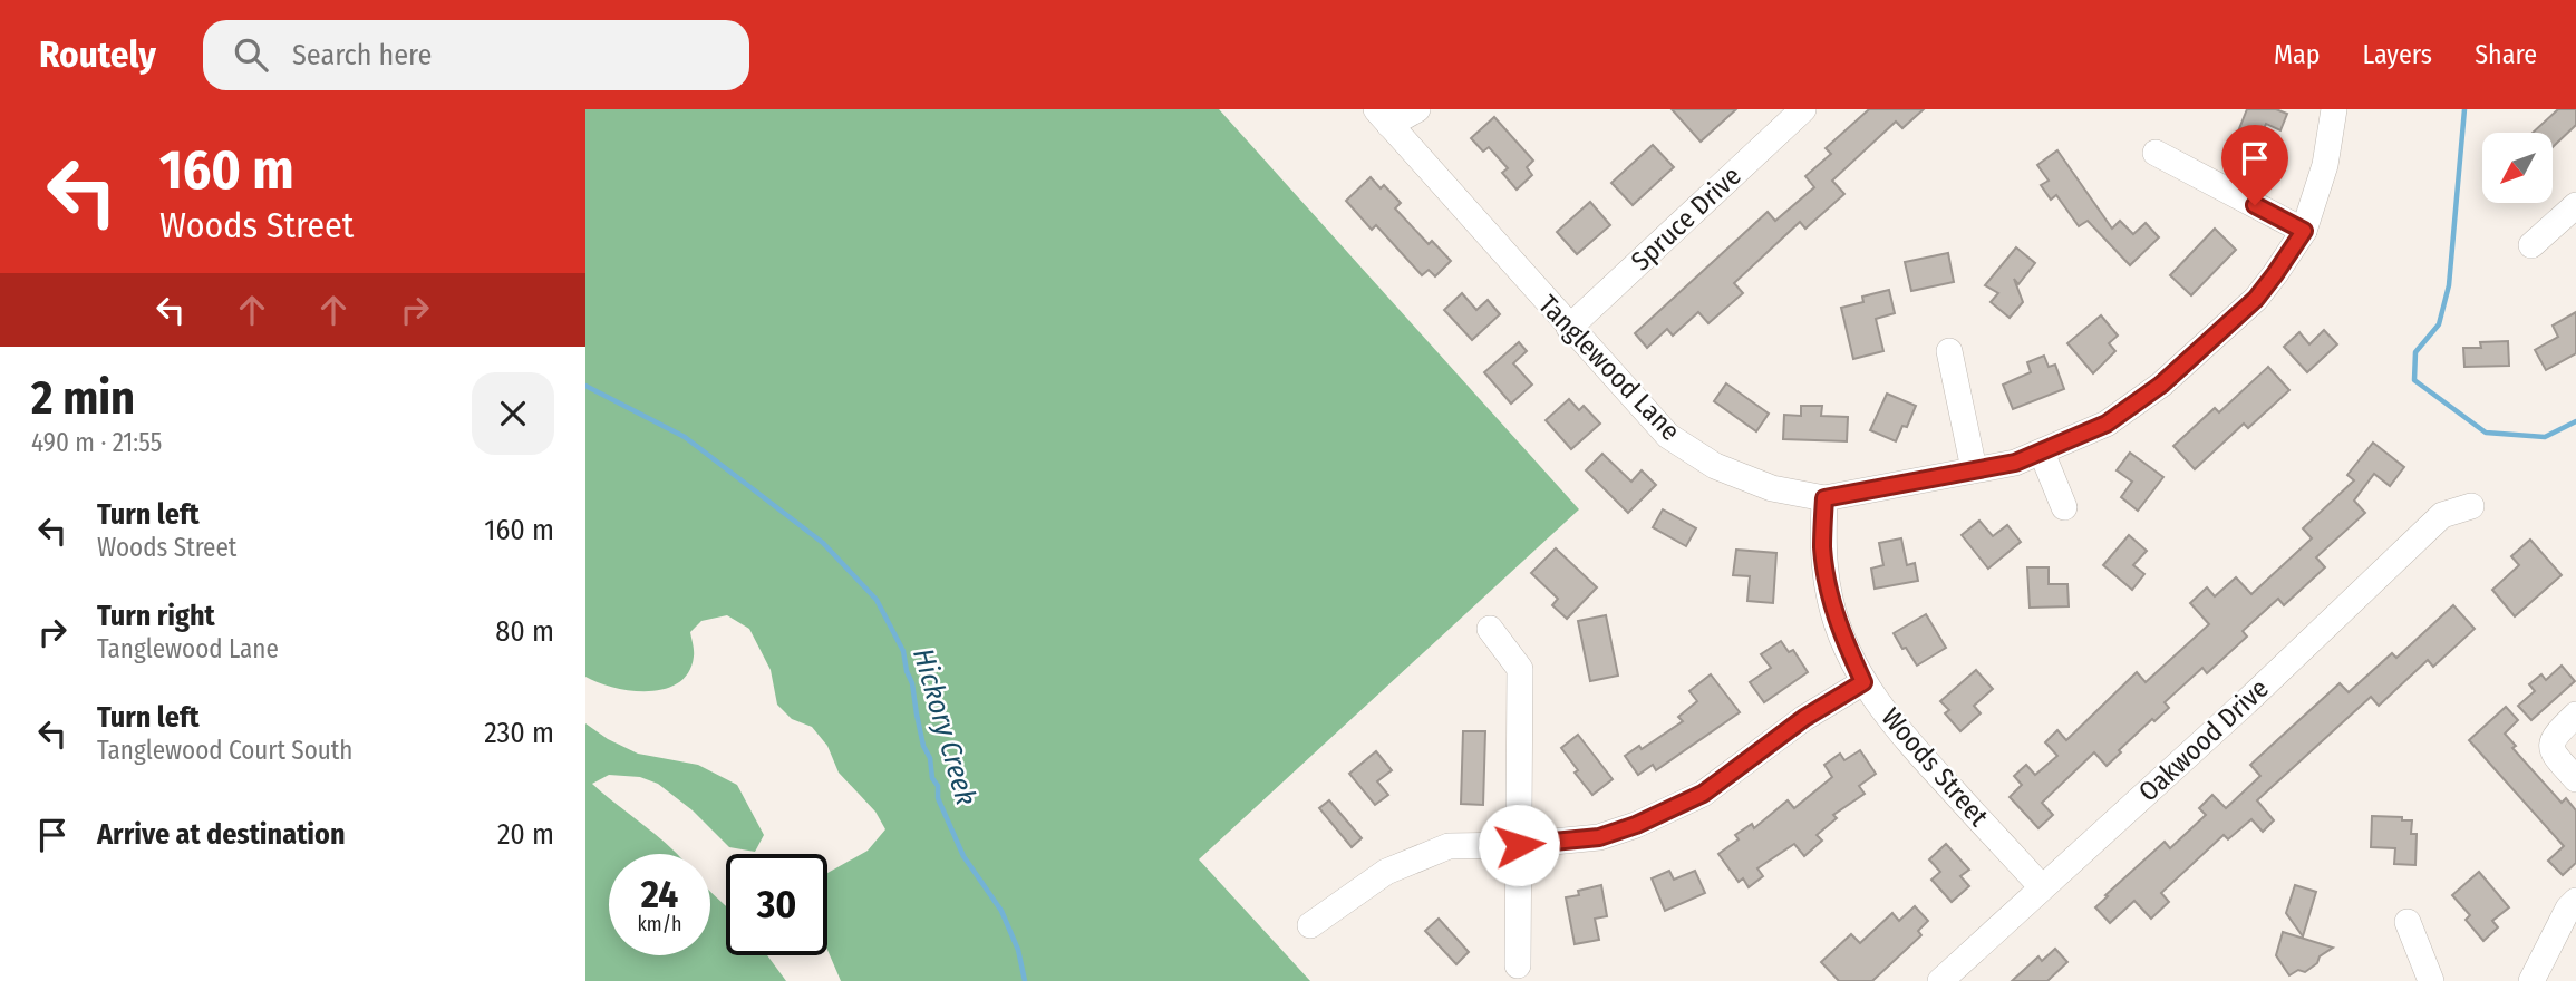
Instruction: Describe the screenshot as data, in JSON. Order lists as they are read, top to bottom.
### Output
{
  "streets": {
    "street": [
      "Spruce Drive",
      "Tanglewood Lane",
      "Oakwood Drive",
      "Woods Street"
    ]
  },
  "crossings": [
    ["Spruce Drive", "Tanglewood Lane"],
    ["Tanglewood Lane", "Woods Street"],
    ["Oakwood Drive", "Woods Street"]
  ],
  "water": ["Hickory Creek"],
  "north": "bottom left",
  "page": {
    "header": "Routely",
    "search": "Search here",
    "nav": ["Map", "Layers", "Share"],
    "turn": ["160 m", "Woods Street"],
    "heading": ["2 min", "490 m · 21:55"],
    "list": [
      {
        "name": "Turn left",
        "note": "Woods Street",
        "value": "160 m"
      },
      {
        "name": "Turn right",
        "note": "Tanglewood Lane",
        "value": "80 m"
      },
      {
        "name": "Turn left",
        "note": "Tanglewood Court South",
        "value": "230 m"
      },
      {
        "name": "Arrive at destination",
        "value": "20 m"
      }
    ],
    "speed": "24 km/h",
    "limit": "30"
  }
}
